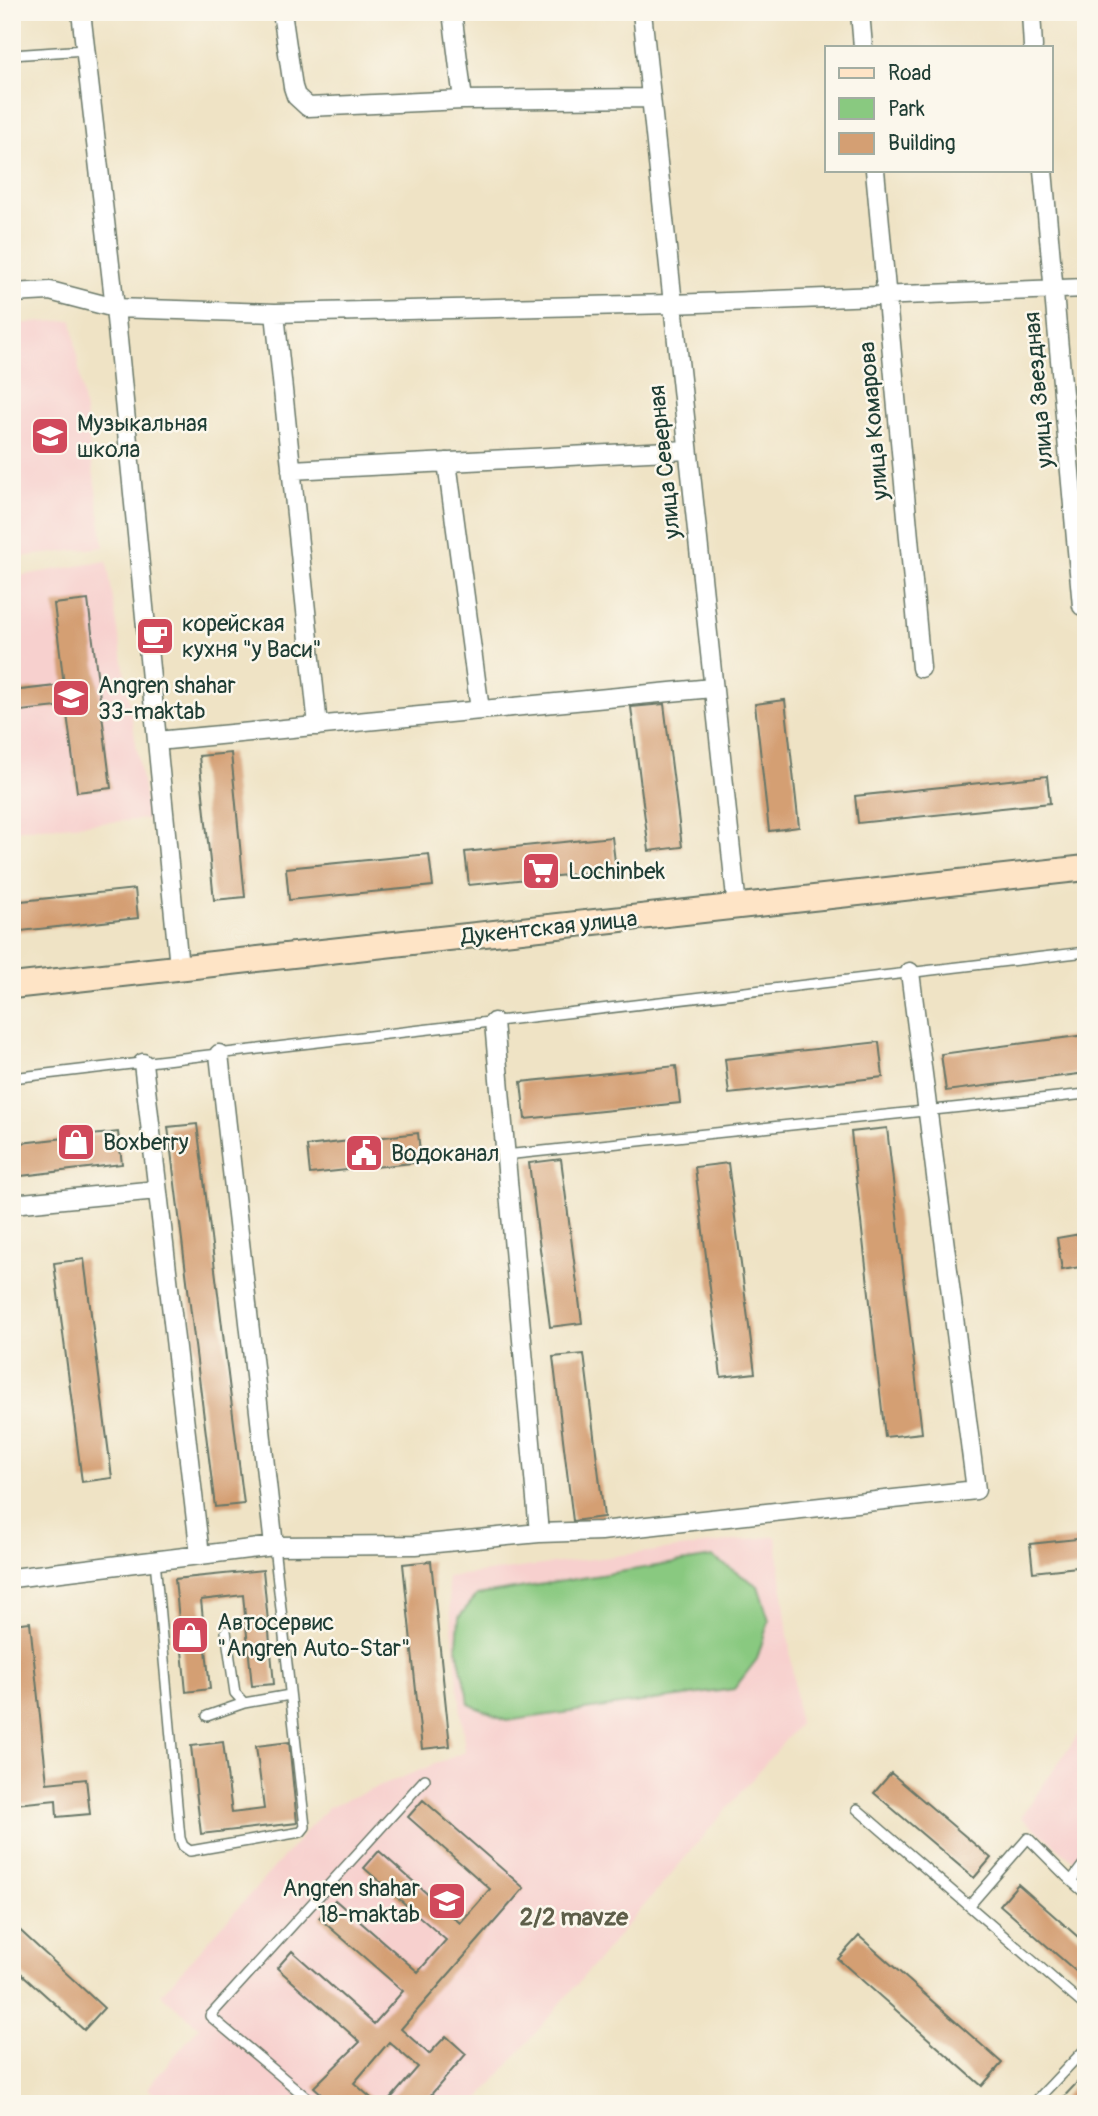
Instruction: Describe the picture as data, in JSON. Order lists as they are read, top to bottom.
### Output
{
  "streets": {
    "main road": ["Дукентская улица"],
    "street": ["улица Звездная", "улица Комарова", "улица Северная"]
  },
  "crossings": [
    ["улица Северная", "Дукентская улица"]
  ],
  "districts": ["2/2 mavze"],
  "places": {
    "school or university": ["Музыкальная школа", "Angren shahar 33-maktab", "Angren shahar 18-maktab"],
    "cafe": ["корейская кухня \"у Васи\""],
    "supermarket": ["Lochinbek"],
    "shop": ["Boxberry", "Автосервис \"Angren Auto-Star\""],
    "public building": ["Водоканал"]
  },
  "legend": ["Road", "Park", "Building"]
}
